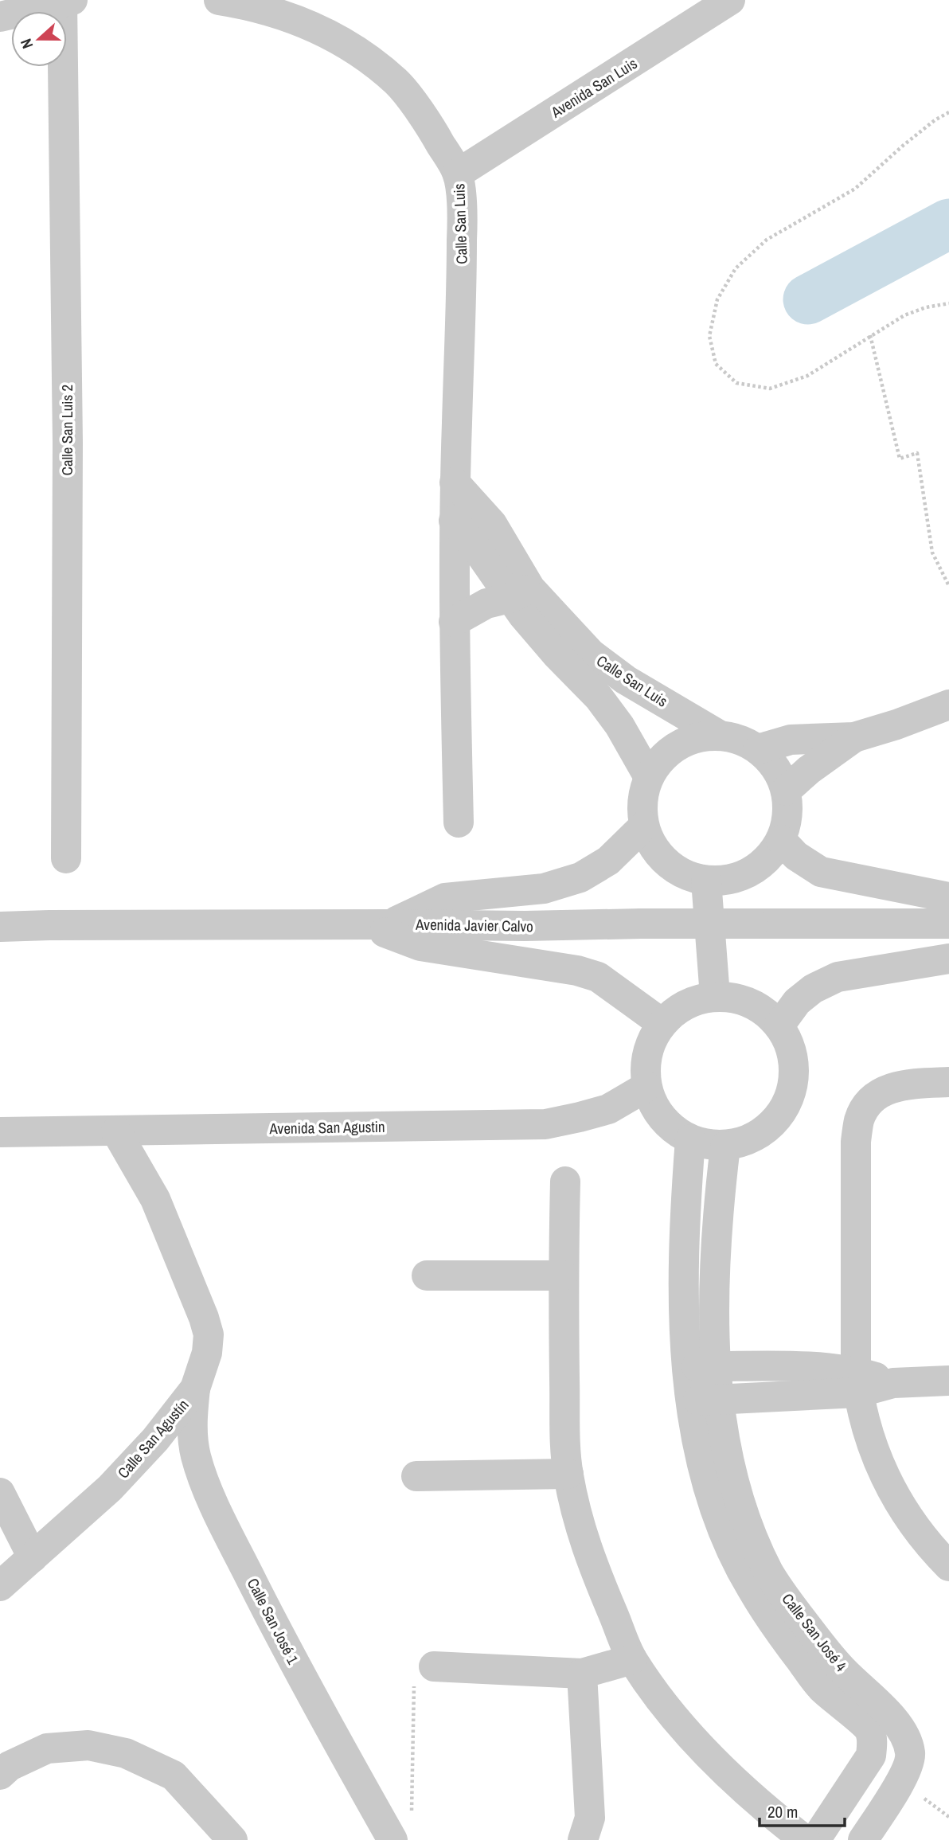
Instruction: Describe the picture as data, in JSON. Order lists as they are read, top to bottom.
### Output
{
  "streets": {
    "street": [
      "Avenida San Luis",
      "Calle San Luis",
      "Calle San Luis 2",
      "Avenida Javier Calvo",
      "Avenida San Agustin",
      "Calle San Agustín",
      "Calle San José 1",
      "Calle San José 4"
    ]
  },
  "crossings": [
    ["Avenida San Luis", "Calle San Luis"],
    ["Avenida San Agustin", "Calle San Agustín"],
    ["Calle San Agustín", "Calle San José 1"]
  ],
  "scale_bar": "20 m",
  "north": "left"
}
